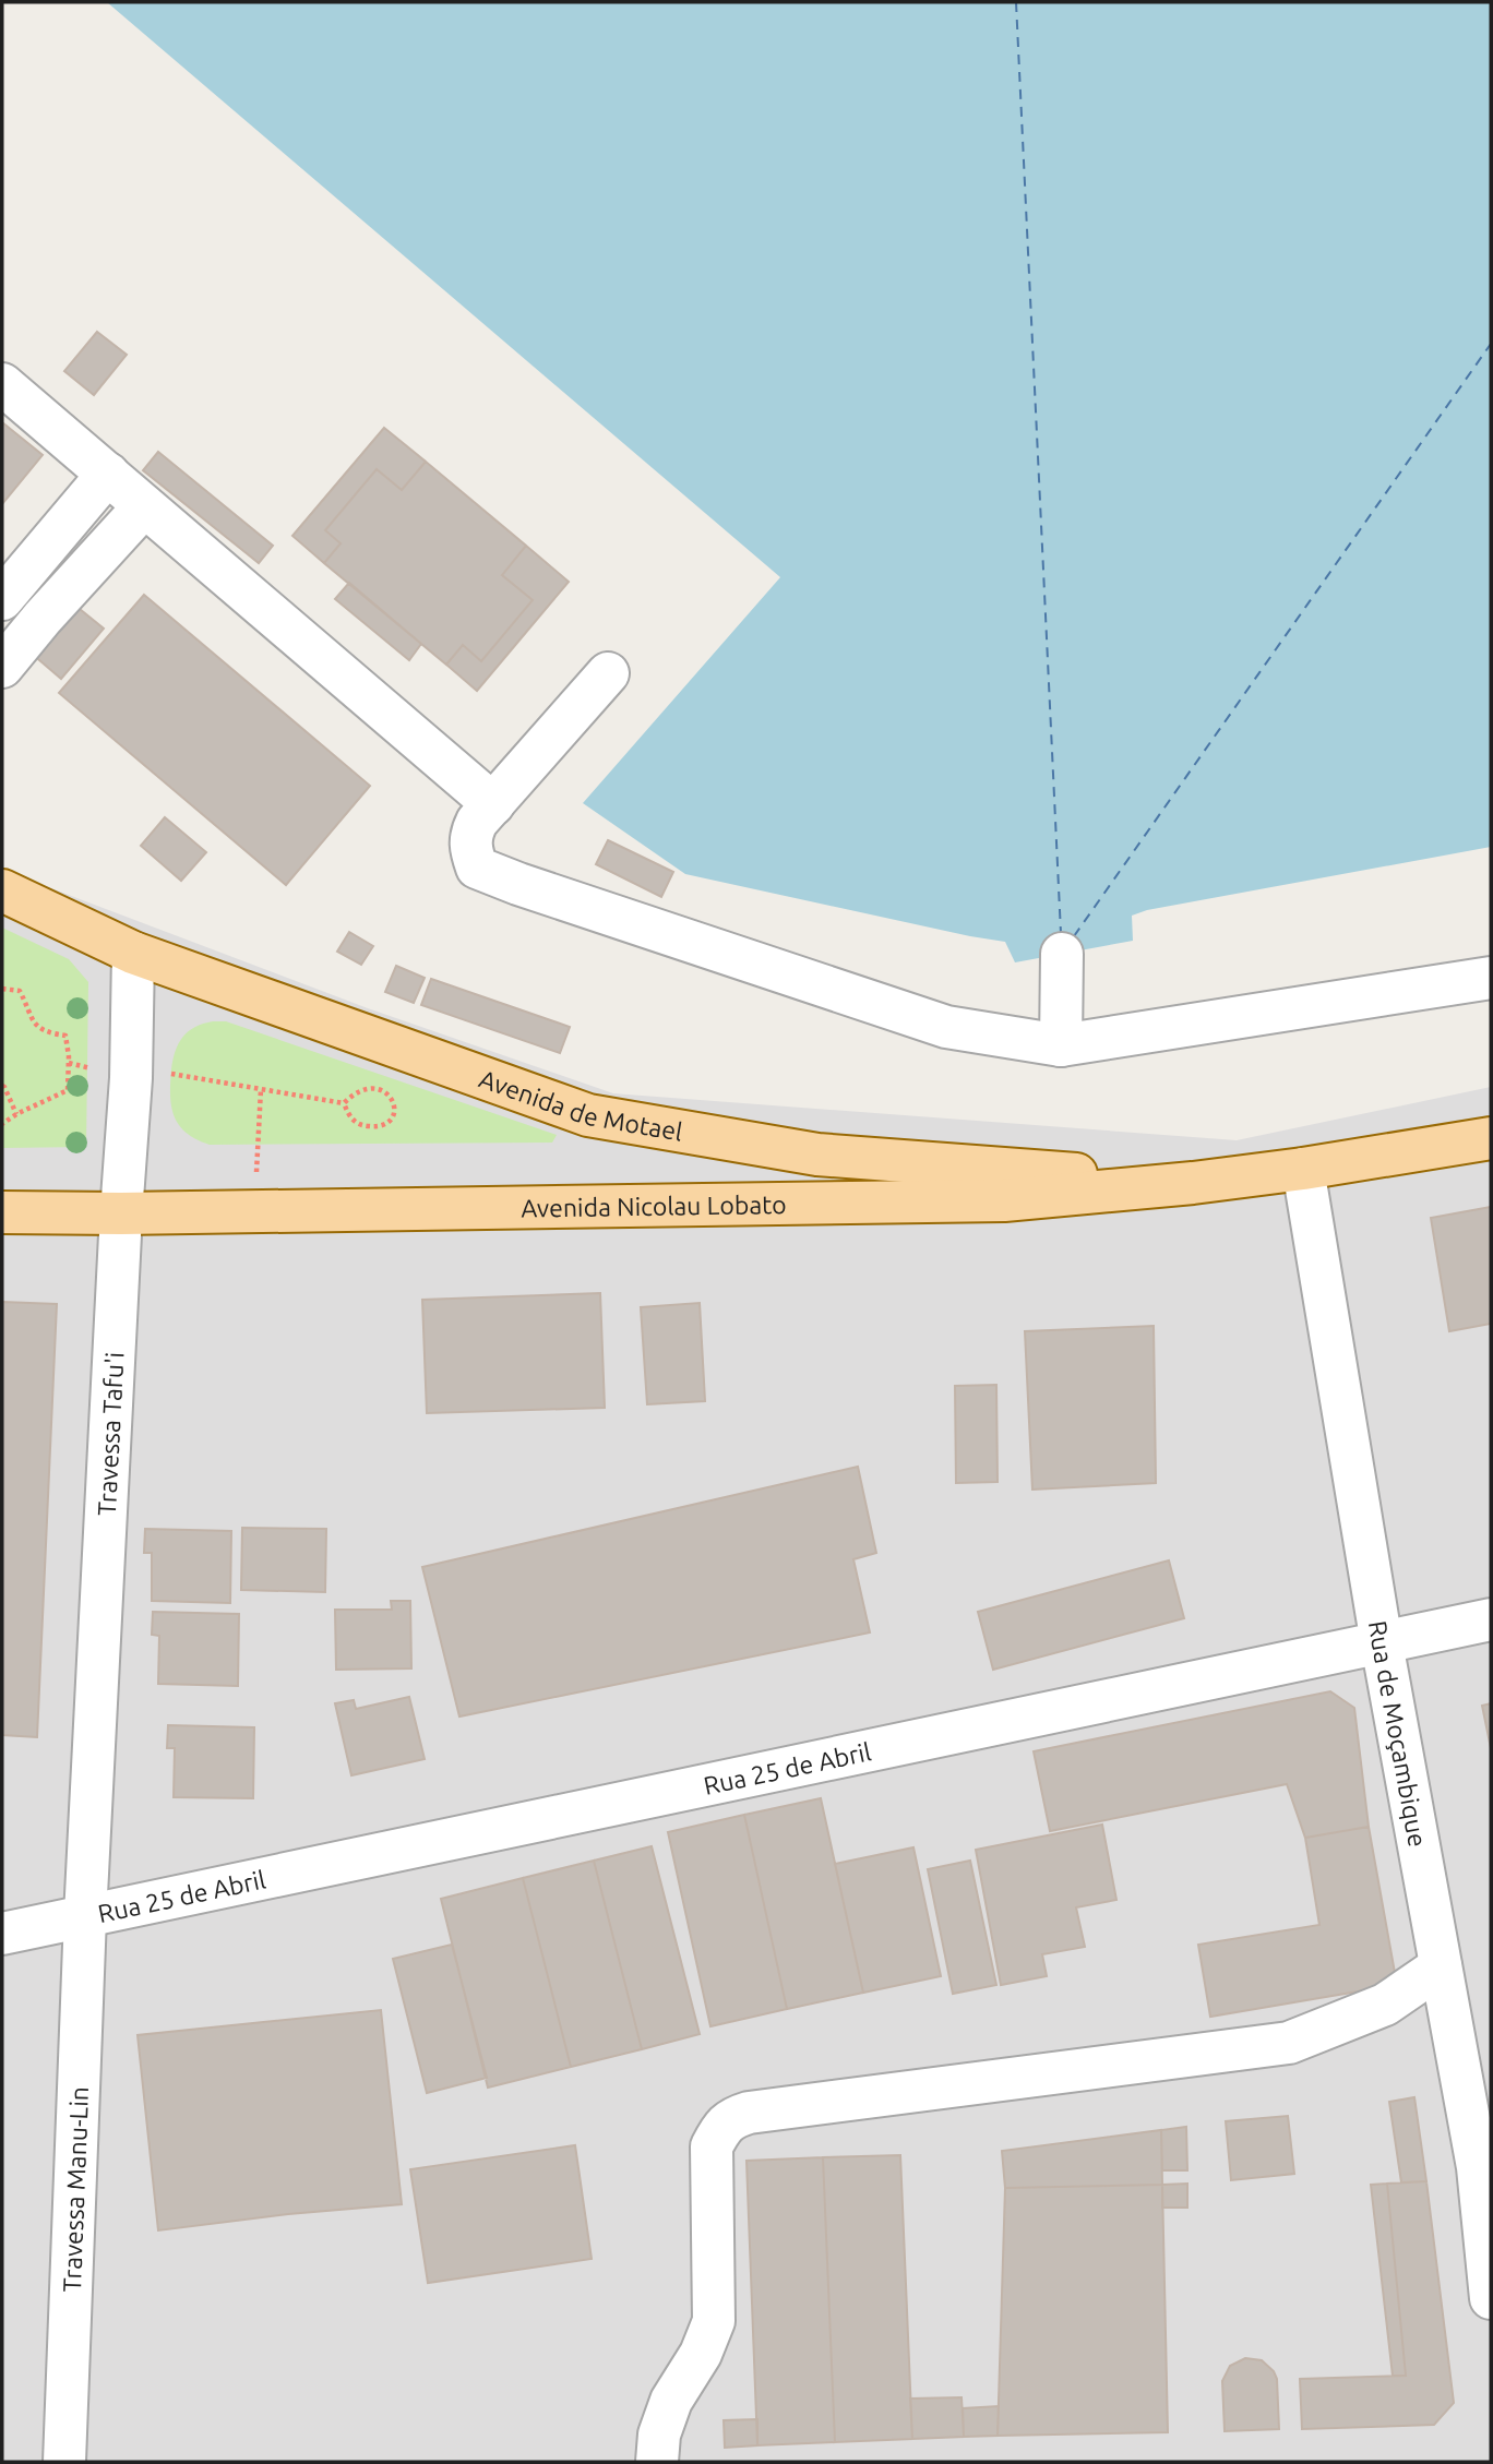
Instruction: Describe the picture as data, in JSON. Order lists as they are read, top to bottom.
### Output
{
  "streets": {
    "main road": ["Avenida de Motael", "Avenida Nicolau Lobato"],
    "street": [
      "Travessa Tafu'i",
      "Rua de Moçambique",
      "Rua 25 de Abril",
      "Travessa Manu-Lin"
    ]
  },
  "crossings": [
    ["Avenida de Motael", "Avenida Nicolau Lobato"],
    ["Avenida de Motael", "Travessa Tafu'i"],
    ["Avenida Nicolau Lobato", "Travessa Tafu'i"],
    ["Avenida Nicolau Lobato", "Rua de Moçambique"],
    ["Travessa Tafu'i", "Rua 25 de Abril"],
    ["Travessa Tafu'i", "Travessa Manu-Lin"],
    ["Rua de Moçambique", "Rua 25 de Abril"],
    ["Rua 25 de Abril", "Travessa Manu-Lin"]
  ]
}
